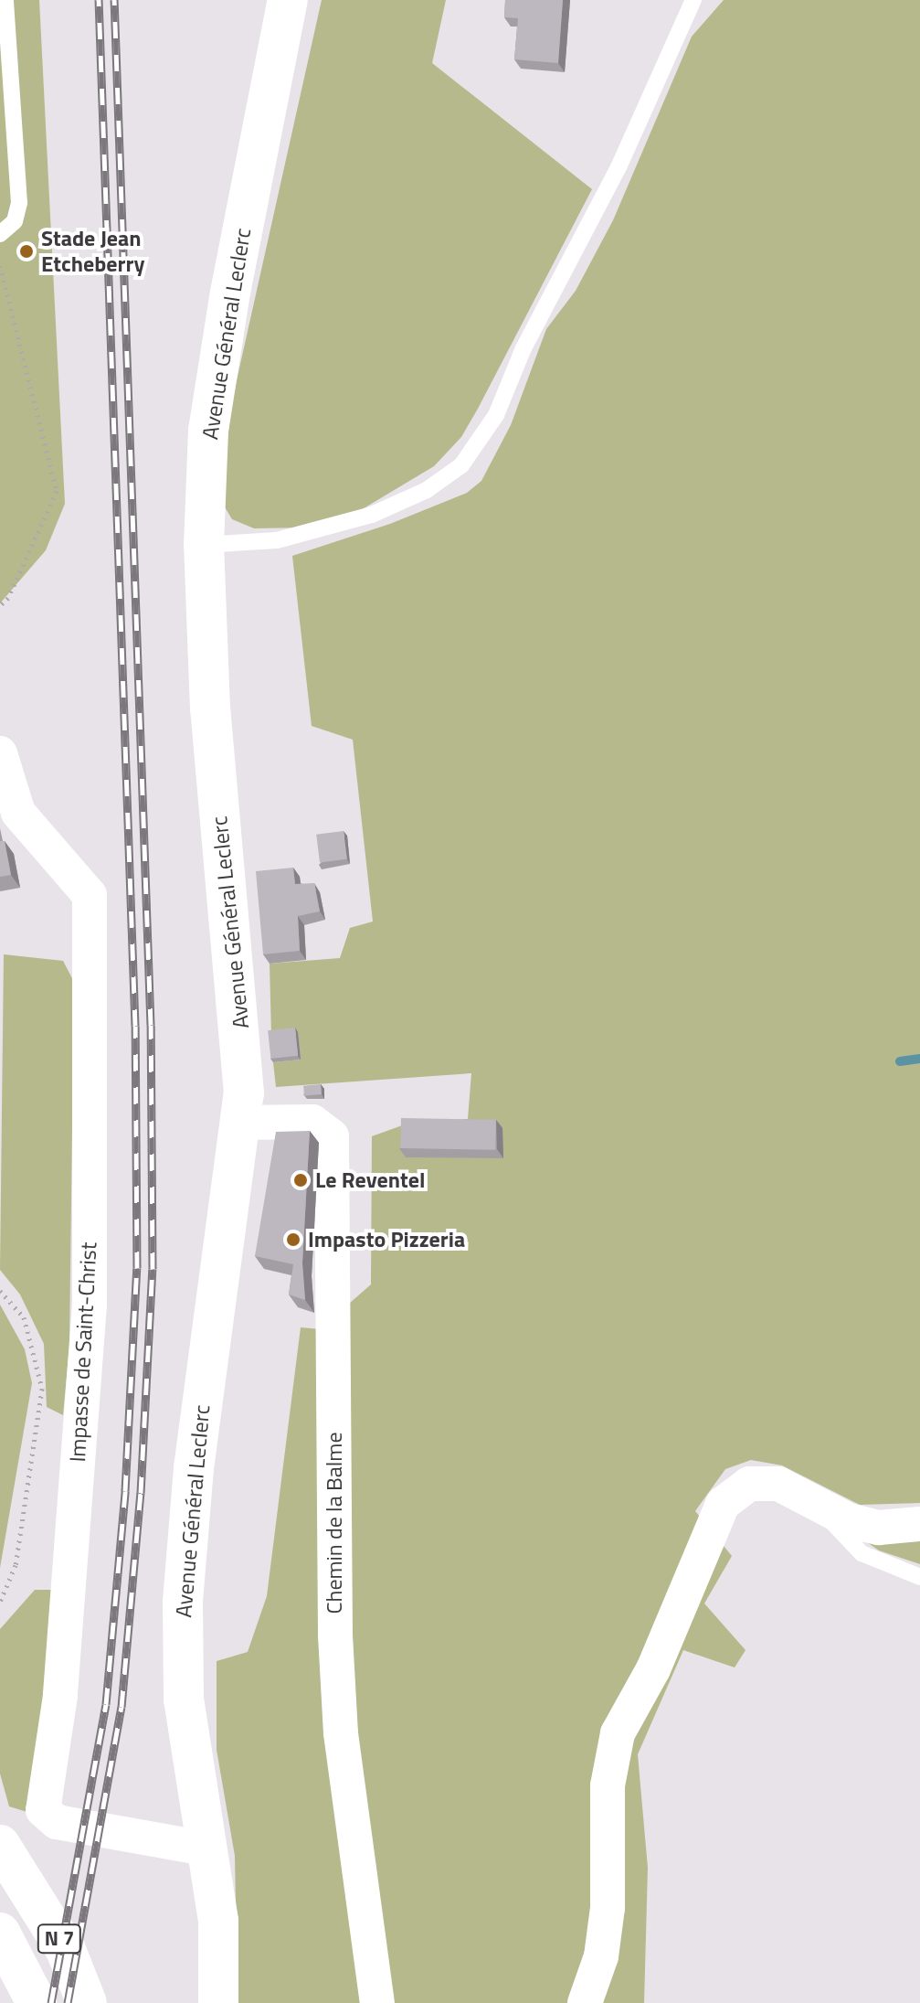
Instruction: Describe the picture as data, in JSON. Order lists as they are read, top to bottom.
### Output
{
  "streets": {
    "main road": ["Avenue Général Leclerc", "N 7"],
    "street": ["Impasse de Saint-Christ", "Chemin de la Balme"]
  },
  "crossings": [
    ["Avenue Général Leclerc", "Impasse de Saint-Christ"],
    ["Avenue Général Leclerc", "Chemin de la Balme"]
  ],
  "places": ["Stade Jean Etcheberry", "Le Reventel", "Impasto Pizzeria"]
}
